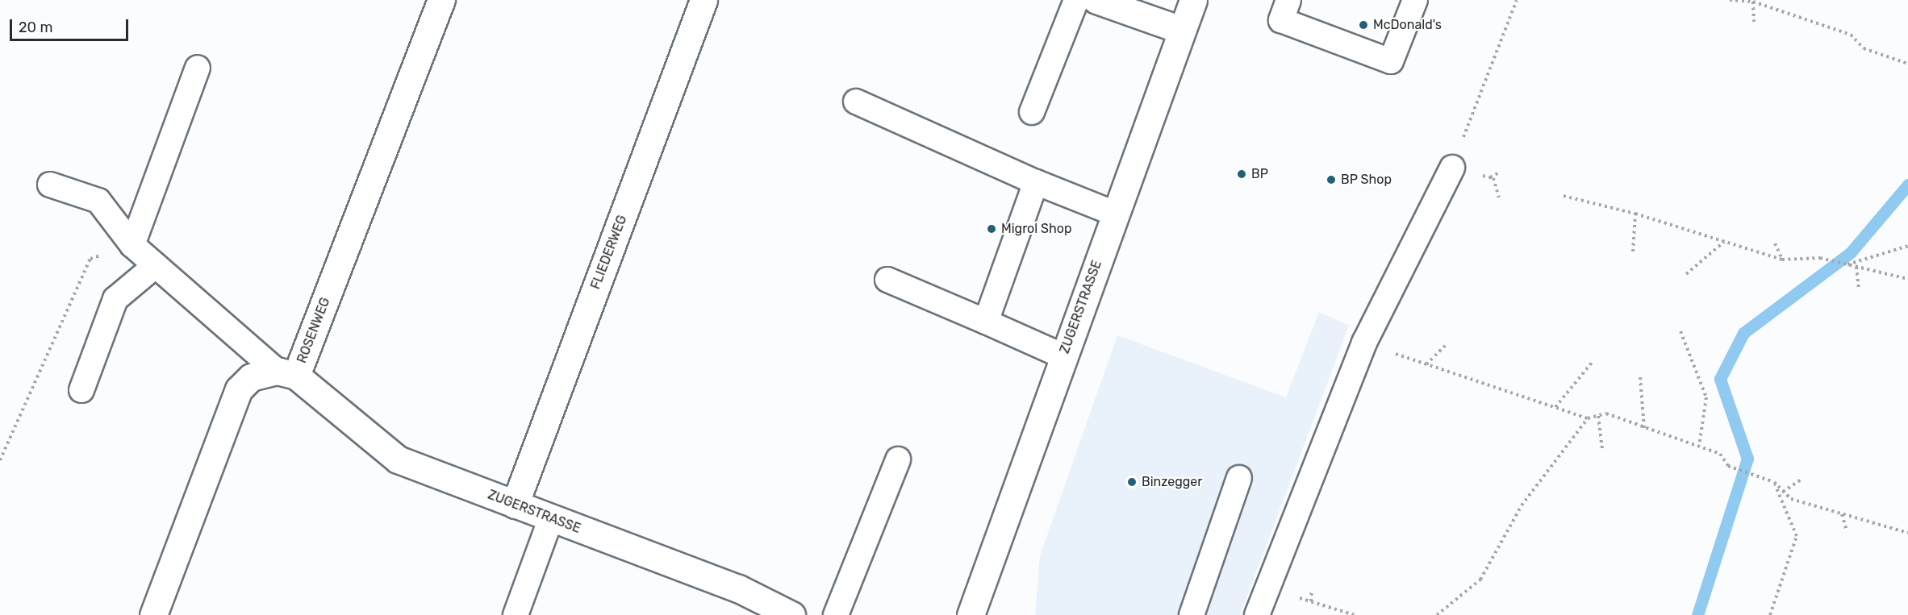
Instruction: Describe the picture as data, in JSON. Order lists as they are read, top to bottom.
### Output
{
  "streets": {
    "street": ["FLIEDERWEG", "ZUGERSTRASSE", "ROSENWEG"]
  },
  "crossings": [
    ["FLIEDERWEG", "ZUGERSTRASSE"],
    ["ZUGERSTRASSE", "ROSENWEG"]
  ],
  "places": [
    "McDonald's",
    "BP",
    "BP Shop",
    "Migrol Shop",
    "Binzegger"
  ],
  "scale_bar": "20 m"
}
